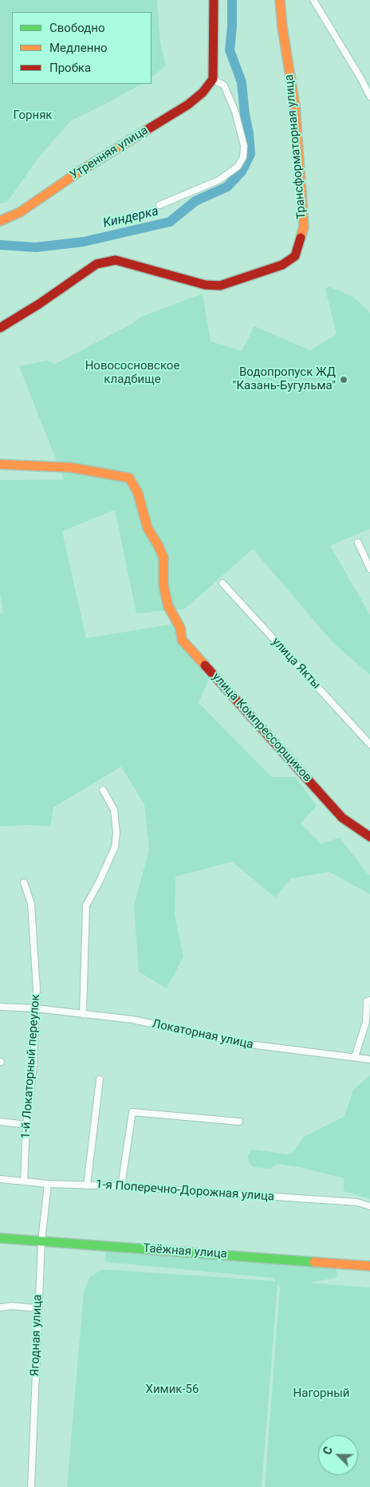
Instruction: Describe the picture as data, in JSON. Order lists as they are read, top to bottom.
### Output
{
  "streets": {
    "street": [
      "Трансформаторная улица",
      "Утренняя улица",
      "улица Якты",
      "улица Компрессорщиков",
      "Локаторная улица",
      "1-й Локаторный переулок",
      "1-я Поперечно-Дорожная улица",
      "Таёжная улица",
      "Ягодная улица"
    ]
  },
  "crossings": [
    ["Локаторная улица", "1-й Локаторный переулок"],
    ["1-й Локаторный переулок", "1-я Поперечно-Дорожная улица"],
    ["1-я Поперечно-Дорожная улица", "Ягодная улица"],
    ["Таёжная улица", "Ягодная улица"]
  ],
  "water": ["Киндерка"],
  "parks": [
    "Горняк",
    "Новососновское кладбище",
    "Химик-56",
    "Нагорный"
  ],
  "places": ["Водопропуск ЖД \"Казань-Бугульма\""],
  "legend": ["Свободно", "Медленно", "Пробка"],
  "north": "top left"
}
